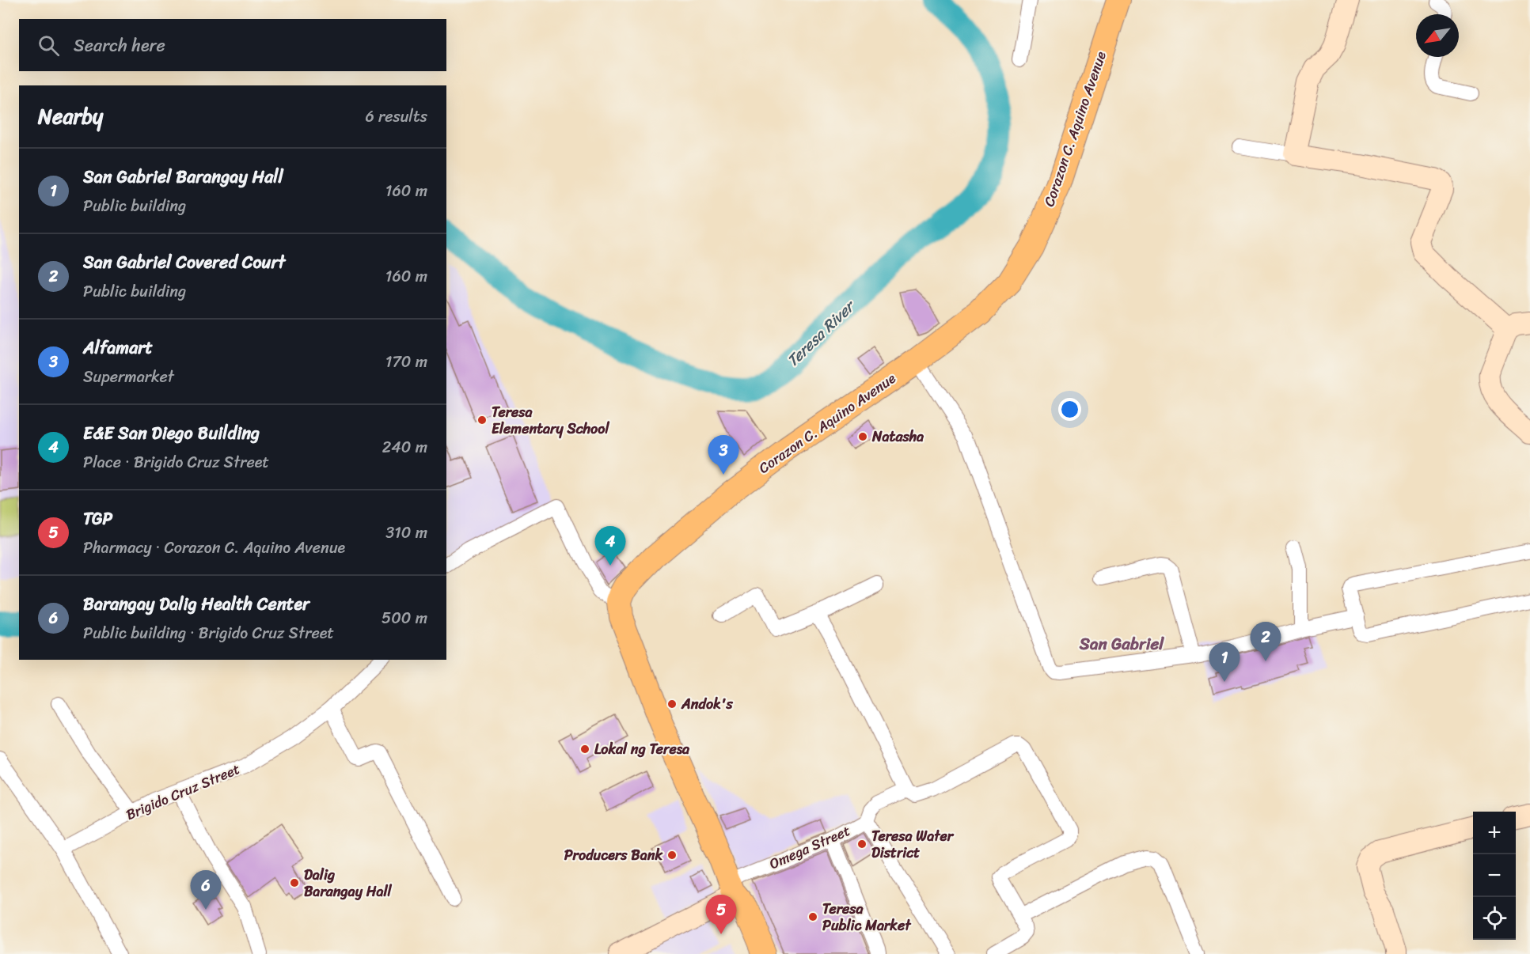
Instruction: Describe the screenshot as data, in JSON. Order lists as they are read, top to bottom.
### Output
{
  "streets": {
    "main road": ["Corazon C. Aquino Avenue"],
    "street": ["Brigido Cruz Street", "Omega Street"]
  },
  "districts": ["San Gabriel"],
  "water": ["Teresa River"],
  "places": [
    "Teresa Elementary School",
    "Natasha",
    "Andok's",
    "Lokal ng Teresa",
    "Teresa Water District",
    "Producers Bank",
    "Dalig Barangay Hall",
    "Teresa Public Market"
  ],
  "north": "bottom left",
  "page": {
    "search": "Search here",
    "heading": ["Nearby", "6 results"],
    "list": [
      {
        "mark": "1",
        "name": "San Gabriel Barangay Hall",
        "note": "Public building",
        "value": "160 m"
      },
      {
        "mark": "2",
        "name": "San Gabriel Covered Court",
        "note": "Public building",
        "value": "160 m"
      },
      {
        "mark": "3",
        "name": "Alfamart",
        "note": "Supermarket",
        "value": "170 m"
      },
      {
        "mark": "4",
        "name": "E&E San Diego Building",
        "note": "Place · Brigido Cruz Street",
        "value": "240 m"
      },
      {
        "mark": "5",
        "name": "TGP",
        "note": "Pharmacy · Corazon C. Aquino Avenue",
        "value": "310 m"
      },
      {
        "mark": "6",
        "name": "Barangay Dalig Health Center",
        "note": "Public building · Brigido Cruz Street",
        "value": "500 m"
      }
    ],
    "pins": [
      "3",
      "4",
      "2",
      "1",
      "6",
      "5"
    ],
    "map_buttons": ["+", "−"]
  }
}
